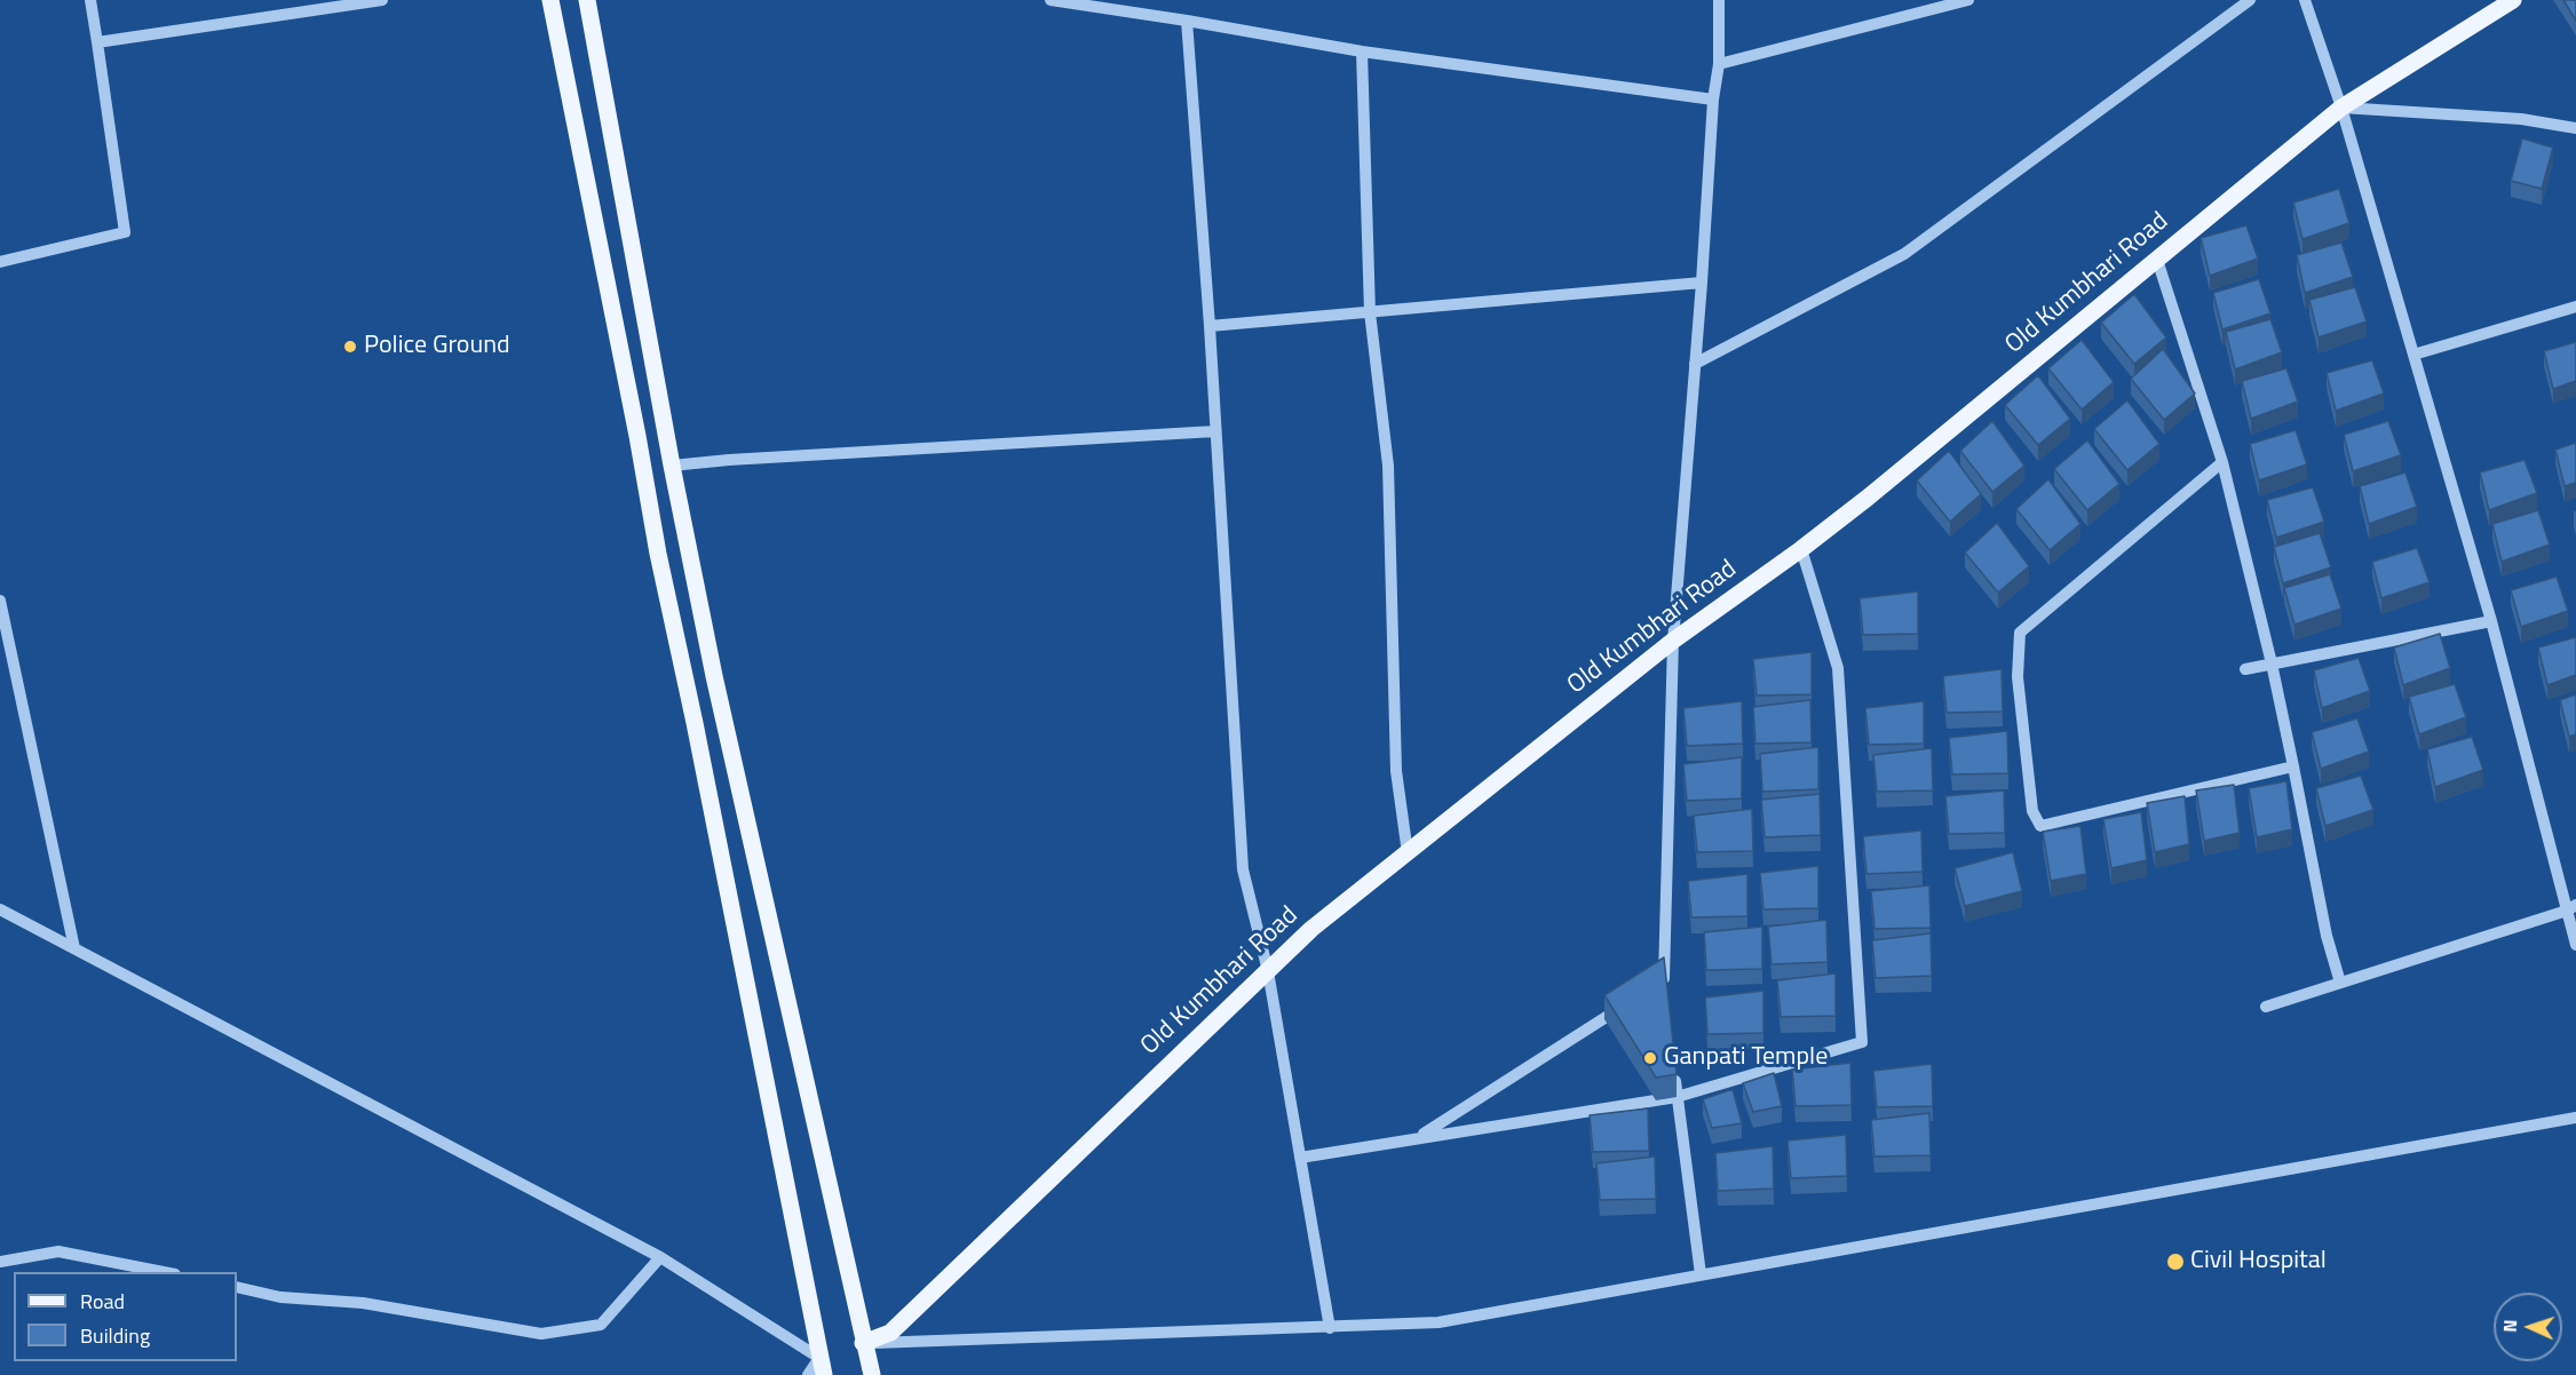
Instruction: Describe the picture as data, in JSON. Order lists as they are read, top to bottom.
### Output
{
  "streets": {
    "main road": ["Old Kumbhari Road"]
  },
  "places": ["Police Ground", "Ganpati Temple", "Civil Hospital"],
  "legend": ["Road", "Building"],
  "north": "left"
}
